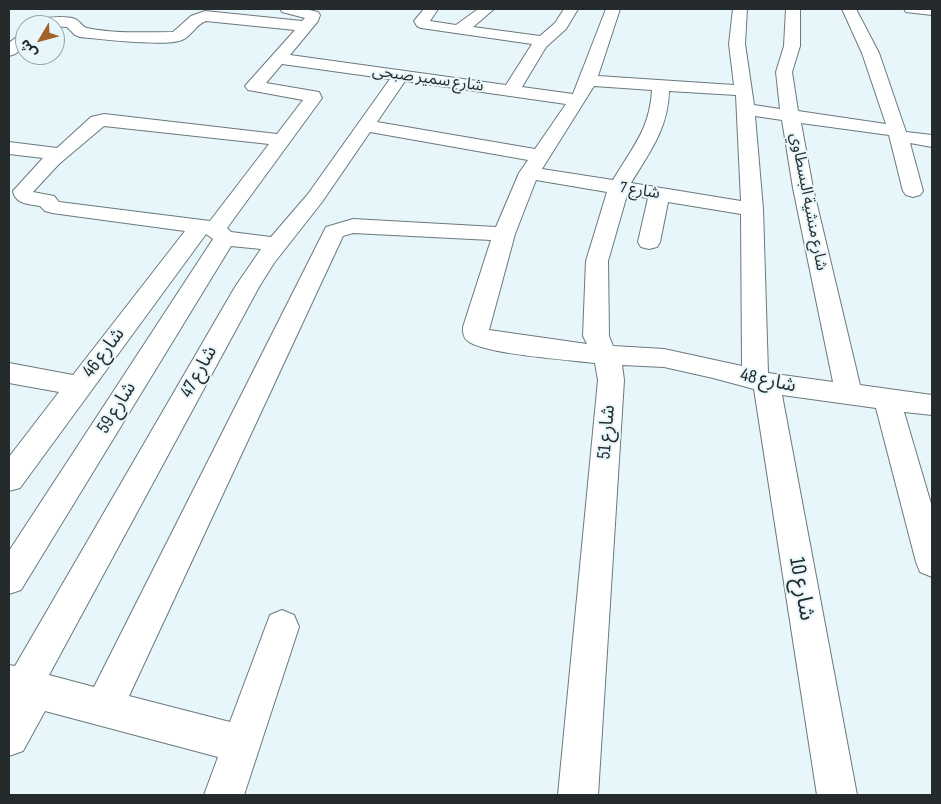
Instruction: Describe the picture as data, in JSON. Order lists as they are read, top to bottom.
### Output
{
  "streets": {
    "street": [
      "شارع سمير صبحى",
      "شارع 7",
      "شارع منشية البسطاوي",
      "شارع 46",
      "شارع 47",
      "شارع 48",
      "شارع 59",
      "شارع 51",
      "شارع 10"
    ]
  },
  "crossings": [
    ["شارع سمير صبحى", "شارع 47"],
    ["شارع 7", "شارع 47"],
    ["شارع 7", "شارع 51"],
    ["شارع 7", "شارع 10"],
    ["شارع منشية البسطاوي", "شارع 48"],
    ["شارع 46", "شارع 59"],
    ["شارع 48", "شارع 51"],
    ["شارع 48", "شارع 10"]
  ],
  "north": "bottom left"
}
